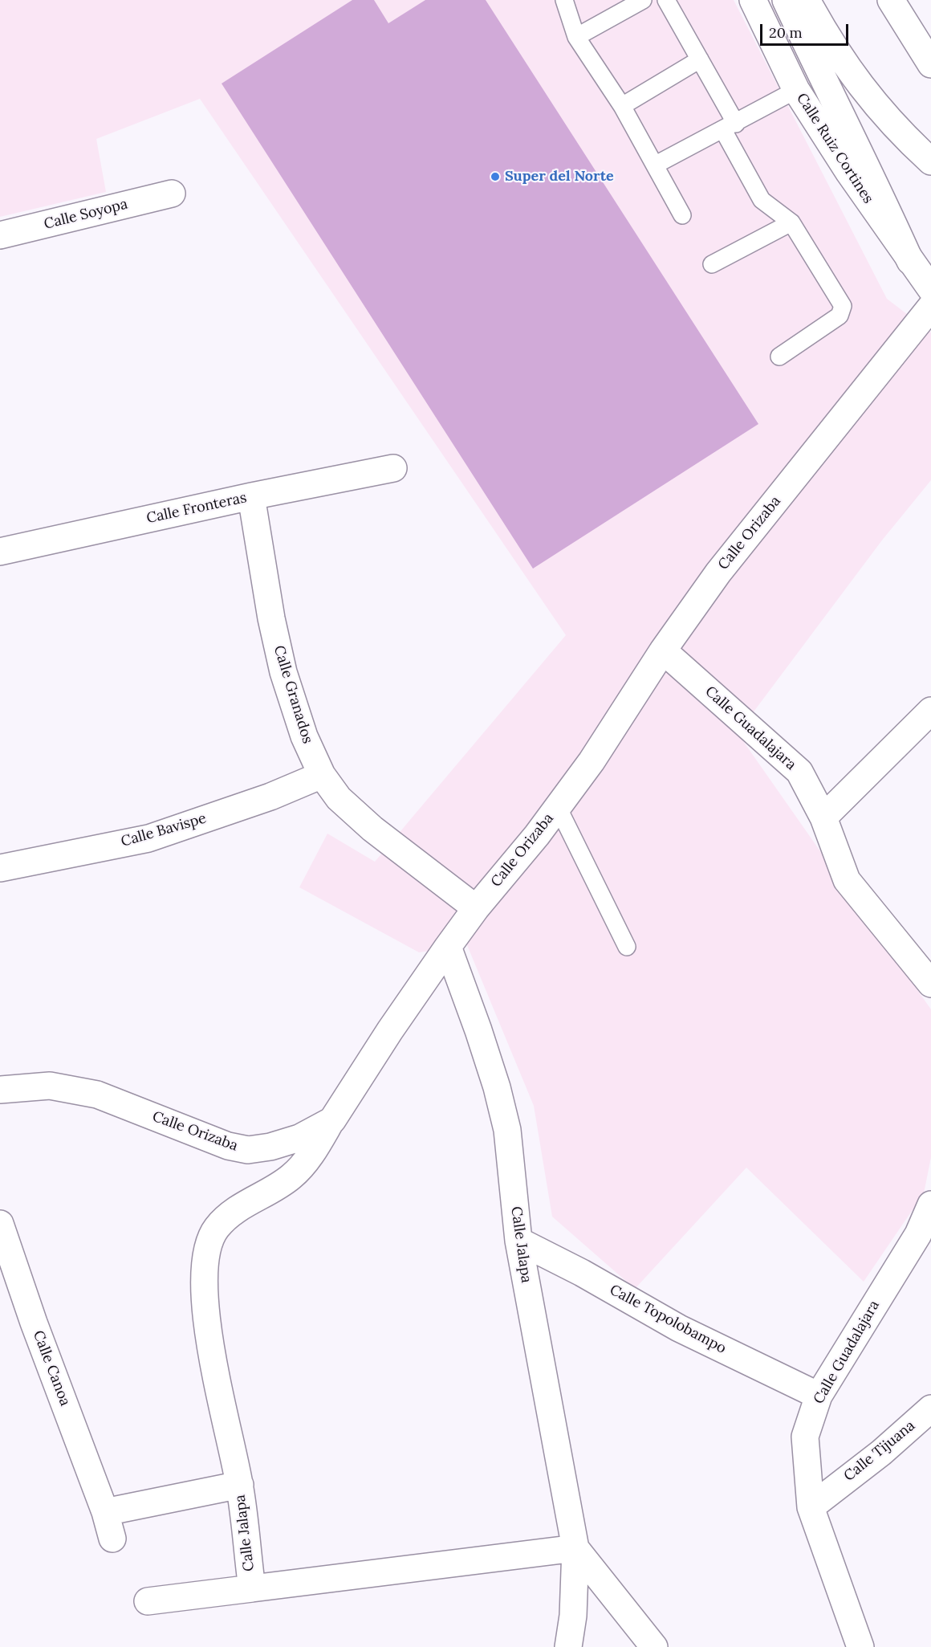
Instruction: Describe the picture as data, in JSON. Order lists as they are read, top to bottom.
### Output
{
  "streets": {
    "main road": [
      "Calle Ruiz Cortines",
      "Calle Soyopa",
      "Calle Fronteras",
      "Calle Orizaba",
      "Calle Granados",
      "Calle Guadalajara",
      "Calle Bavispe",
      "Calle Jalapa",
      "Calle Topolobampo",
      "Calle Canoa",
      "Calle Tijuana"
    ]
  },
  "crossings": [
    ["Calle Fronteras", "Calle Granados"],
    ["Calle Orizaba", "Calle Granados"],
    ["Calle Orizaba", "Calle Guadalajara"],
    ["Calle Orizaba", "Calle Jalapa"],
    ["Calle Granados", "Calle Bavispe"],
    ["Calle Guadalajara", "Calle Topolobampo"],
    ["Calle Guadalajara", "Calle Tijuana"],
    ["Calle Jalapa", "Calle Topolobampo"]
  ],
  "places": ["Super del Norte"],
  "scale_bar": "20 m"
}
